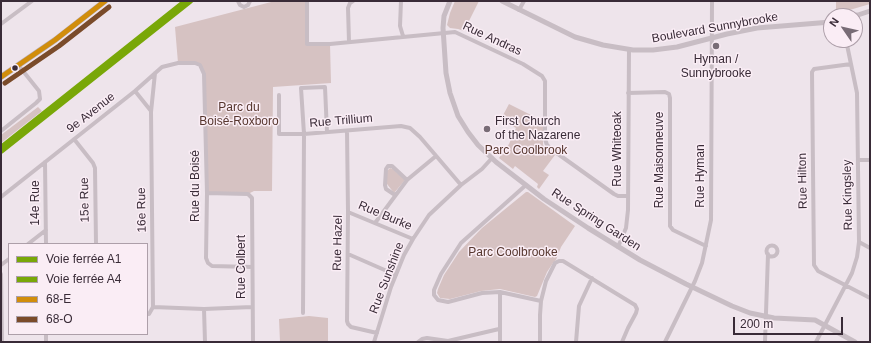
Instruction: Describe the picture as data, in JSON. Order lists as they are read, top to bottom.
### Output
{
  "streets": {
    "street": [
      "Boulevard Sunnybrooke",
      "Rue Andras",
      "9e Avenue",
      "Rue Trillium",
      "Rue Whiteoak",
      "Rue Maisonneuve",
      "Rue Hyman",
      "Rue Hilton",
      "Rue du Boisé",
      "Rue Kingsley",
      "15e Rue",
      "14e Rue",
      "16e Rue",
      "Rue Burke",
      "Rue Spring Garden",
      "Rue Hazel",
      "Rue Colbert",
      "Rue Sunshine"
    ]
  },
  "crossings": [
    ["Boulevard Sunnybrooke", "Rue Whiteoak"],
    ["Boulevard Sunnybrooke", "Rue Hyman"],
    ["Rue Andras", "Rue Whiteoak"],
    ["Rue Andras", "Rue Spring Garden"],
    ["9e Avenue", "Rue du Boisé"],
    ["9e Avenue", "15e Rue"],
    ["9e Avenue", "14e Rue"],
    ["9e Avenue", "16e Rue"],
    ["Rue Trillium", "Rue Hazel"],
    ["Rue Trillium", "Rue Sunshine"],
    ["Rue Whiteoak", "Rue Maisonneuve"],
    ["Rue Whiteoak", "Rue Spring Garden"],
    ["Rue Maisonneuve", "Rue Hyman"],
    ["Rue Hyman", "Rue Spring Garden"],
    ["Rue Hilton", "Rue Kingsley"],
    ["Rue du Boisé", "Rue Colbert"],
    ["Rue Kingsley", "Rue Spring Garden"],
    ["Rue Burke", "Rue Hazel"],
    ["Rue Burke", "Rue Sunshine"],
    ["Rue Spring Garden", "Rue Sunshine"],
    ["Rue Hazel", "Rue Sunshine"]
  ],
  "parks": ["Parc du Boisé-Roxboro", "Parc Coolbrook", "Parc Coolbrooke"],
  "places": ["Hyman / Sunnybrooke", "First Church of the Nazarene"],
  "lines": [
    "rail line A1",
    "rail line A4",
    "transit line 68-E",
    "transit line 68-O"
  ],
  "legend": [
    "Voie ferrée A1",
    "Voie ferrée A4",
    "68-E",
    "68-O"
  ],
  "scale_bar": "200 m",
  "north": "top left"
}
